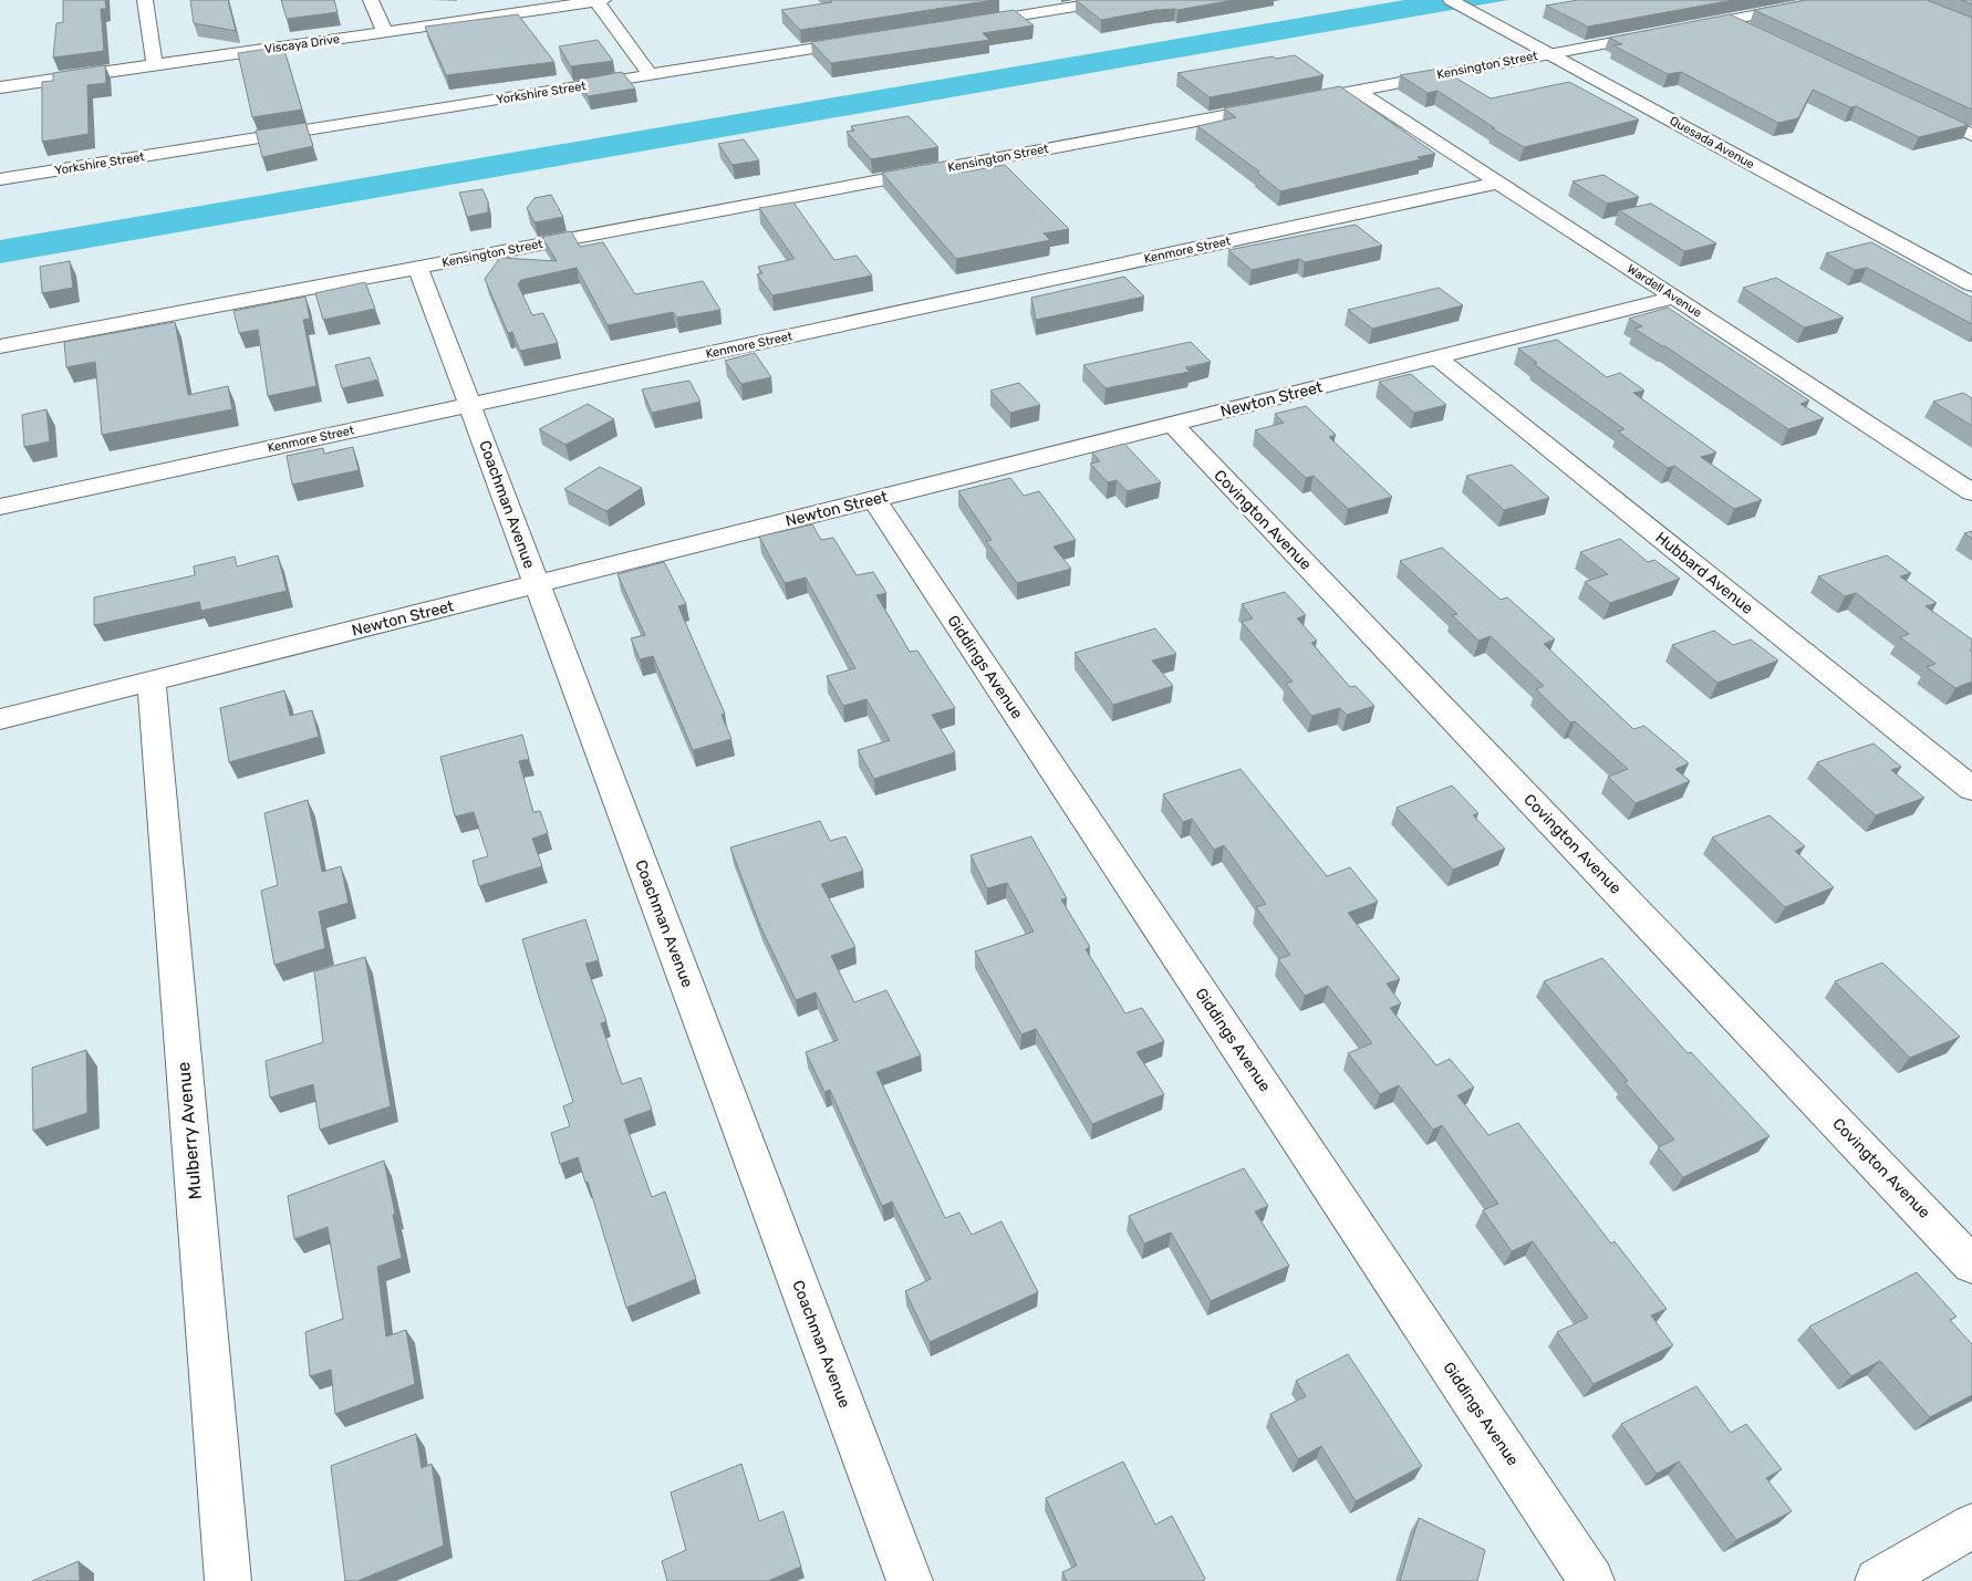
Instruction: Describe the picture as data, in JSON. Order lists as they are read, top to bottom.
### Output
{
  "streets": {
    "street": [
      "Viscaya Drive",
      "Kensington Street",
      "Yorkshire Street",
      "Quesada Avenue",
      "Kenmore Street",
      "Wardell Avenue",
      "Newton Street",
      "Coachman Avenue",
      "Covington Avenue",
      "Hubbard Avenue",
      "Giddings Avenue",
      "Mulberry Avenue"
    ]
  },
  "crossings": [
    ["Kensington Street", "Quesada Avenue"],
    ["Kensington Street", "Wardell Avenue"],
    ["Kensington Street", "Coachman Avenue"],
    ["Kenmore Street", "Wardell Avenue"],
    ["Kenmore Street", "Coachman Avenue"],
    ["Wardell Avenue", "Newton Street"],
    ["Newton Street", "Coachman Avenue"],
    ["Newton Street", "Covington Avenue"],
    ["Newton Street", "Hubbard Avenue"],
    ["Newton Street", "Giddings Avenue"],
    ["Newton Street", "Mulberry Avenue"]
  ]
}
